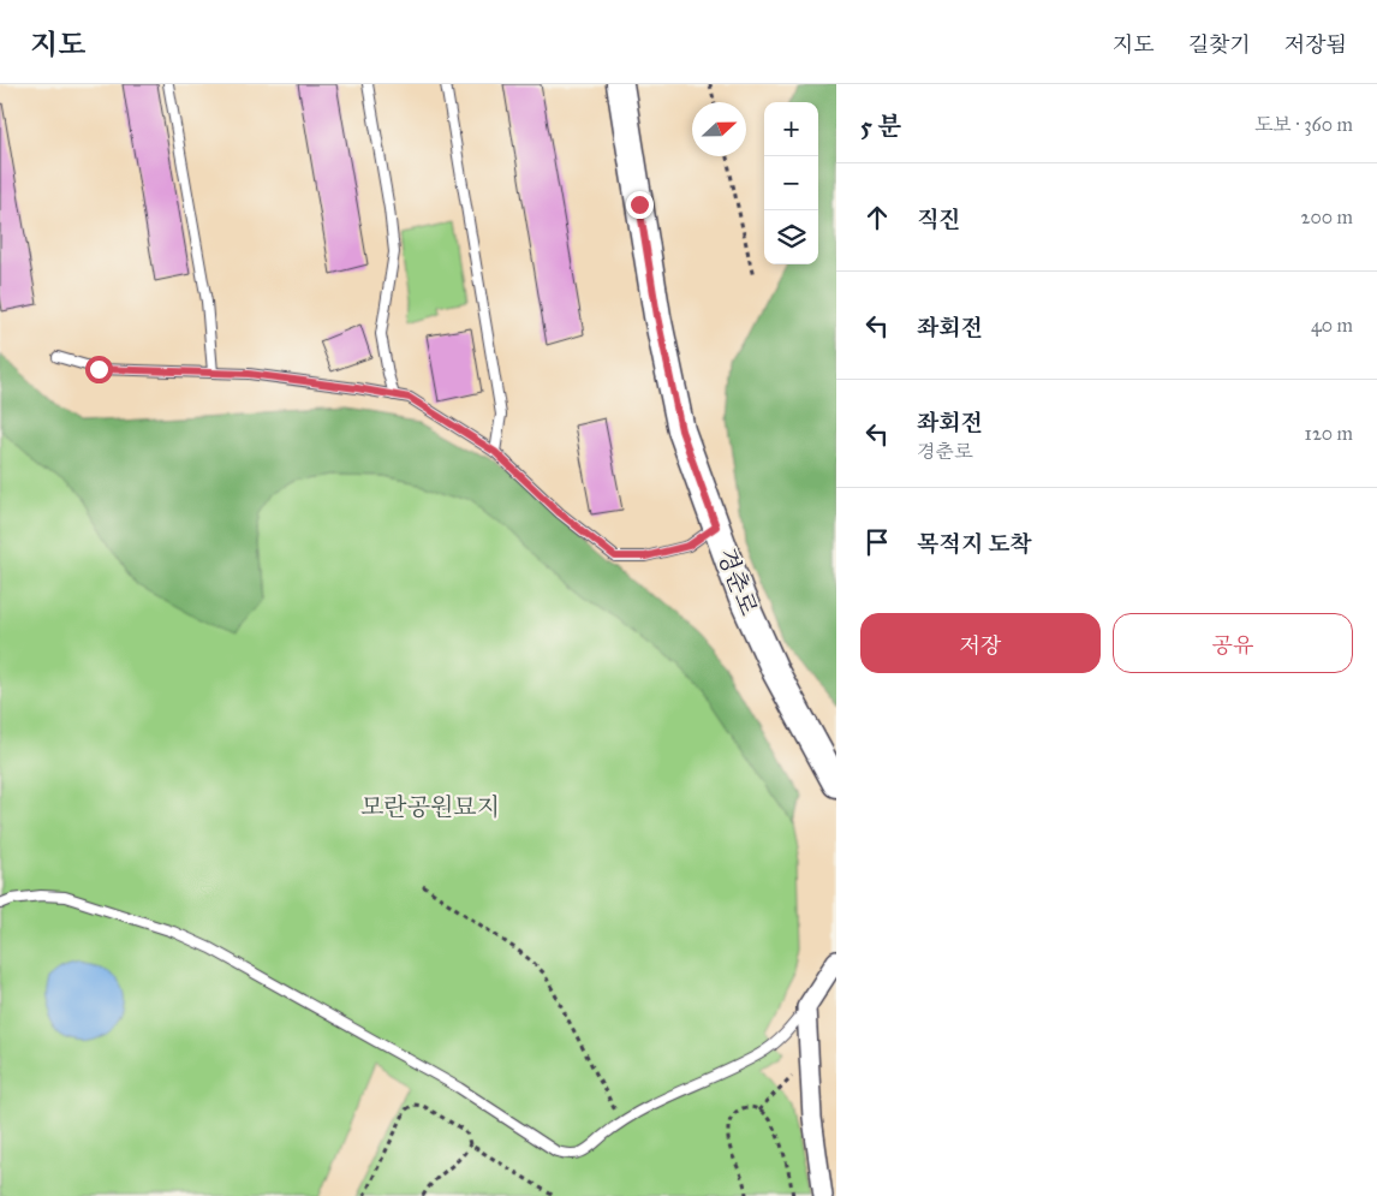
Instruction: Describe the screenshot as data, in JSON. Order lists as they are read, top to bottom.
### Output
{
  "streets": {
    "street": ["경춘로"]
  },
  "parks": ["모란공원묘지"],
  "north": "right",
  "page": {
    "header": "지도",
    "nav": ["지도", "길찾기", "저장됨"],
    "heading": ["5 분", "도보 · 360 m"],
    "map_buttons": ["+", "−"],
    "list": [
      ["직진", "200 m"],
      ["좌회전", "40 m"],
      ["좌회전", "경춘로", "120 m"],
      "목적지 도착"
    ],
    "buttons": ["저장", "공유"]
  }
}
